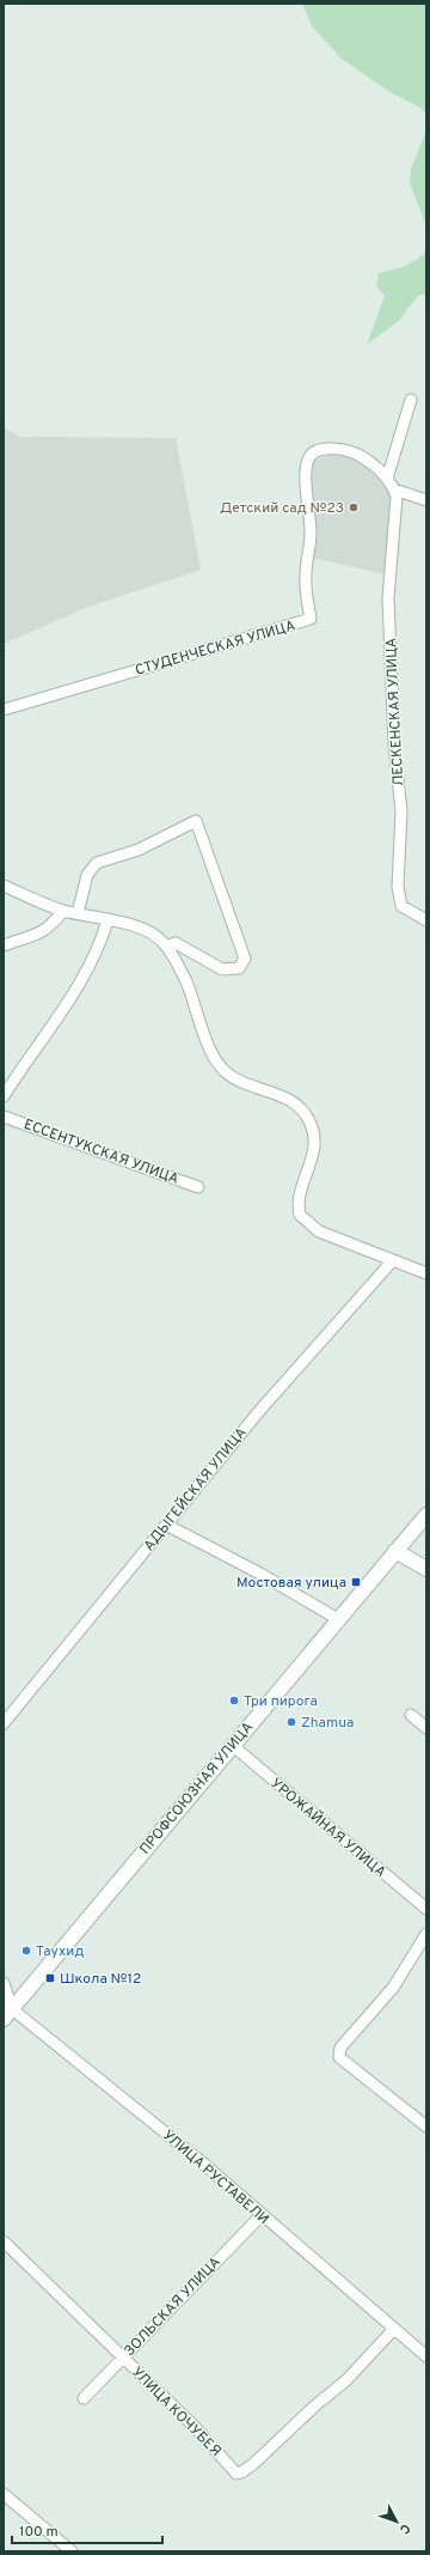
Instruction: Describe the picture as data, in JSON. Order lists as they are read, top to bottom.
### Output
{
  "streets": {
    "street": [
      "СТУДЕНЧЕСКАЯ УЛИЦА",
      "ЛЕСКЕНСКАЯ УЛИЦА",
      "ЕССЕНТУКСКАЯ УЛИЦА",
      "АДЫГЕЙСКАЯ УЛИЦА",
      "ПРОФСОЮЗНАЯ УЛИЦА",
      "УРОЖАЙНАЯ УЛИЦА",
      "УЛИЦА РУСТАВЕЛИ",
      "ЗОЛЬСКАЯ УЛИЦА",
      "УЛИЦА КОЧУБЕЯ"
    ]
  },
  "crossings": [
    ["СТУДЕНЧЕСКАЯ УЛИЦА", "ЛЕСКЕНСКАЯ УЛИЦА"],
    ["ПРОФСОЮЗНАЯ УЛИЦА", "УРОЖАЙНАЯ УЛИЦА"],
    ["ПРОФСОЮЗНАЯ УЛИЦА", "УЛИЦА РУСТАВЕЛИ"],
    ["УЛИЦА РУСТАВЕЛИ", "ЗОЛЬСКАЯ УЛИЦА"],
    ["УЛИЦА РУСТАВЕЛИ", "УЛИЦА КОЧУБЕЯ"],
    ["ЗОЛЬСКАЯ УЛИЦА", "УЛИЦА КОЧУБЕЯ"]
  ],
  "places": {
    "other": [
      "Детский сад №23",
      "Три пирога",
      "Zhamua",
      "Таухид"
    ],
    "transit": ["Мостовая улица", "Школа №12"]
  },
  "scale_bar": "100 m",
  "north": "bottom right"
}
